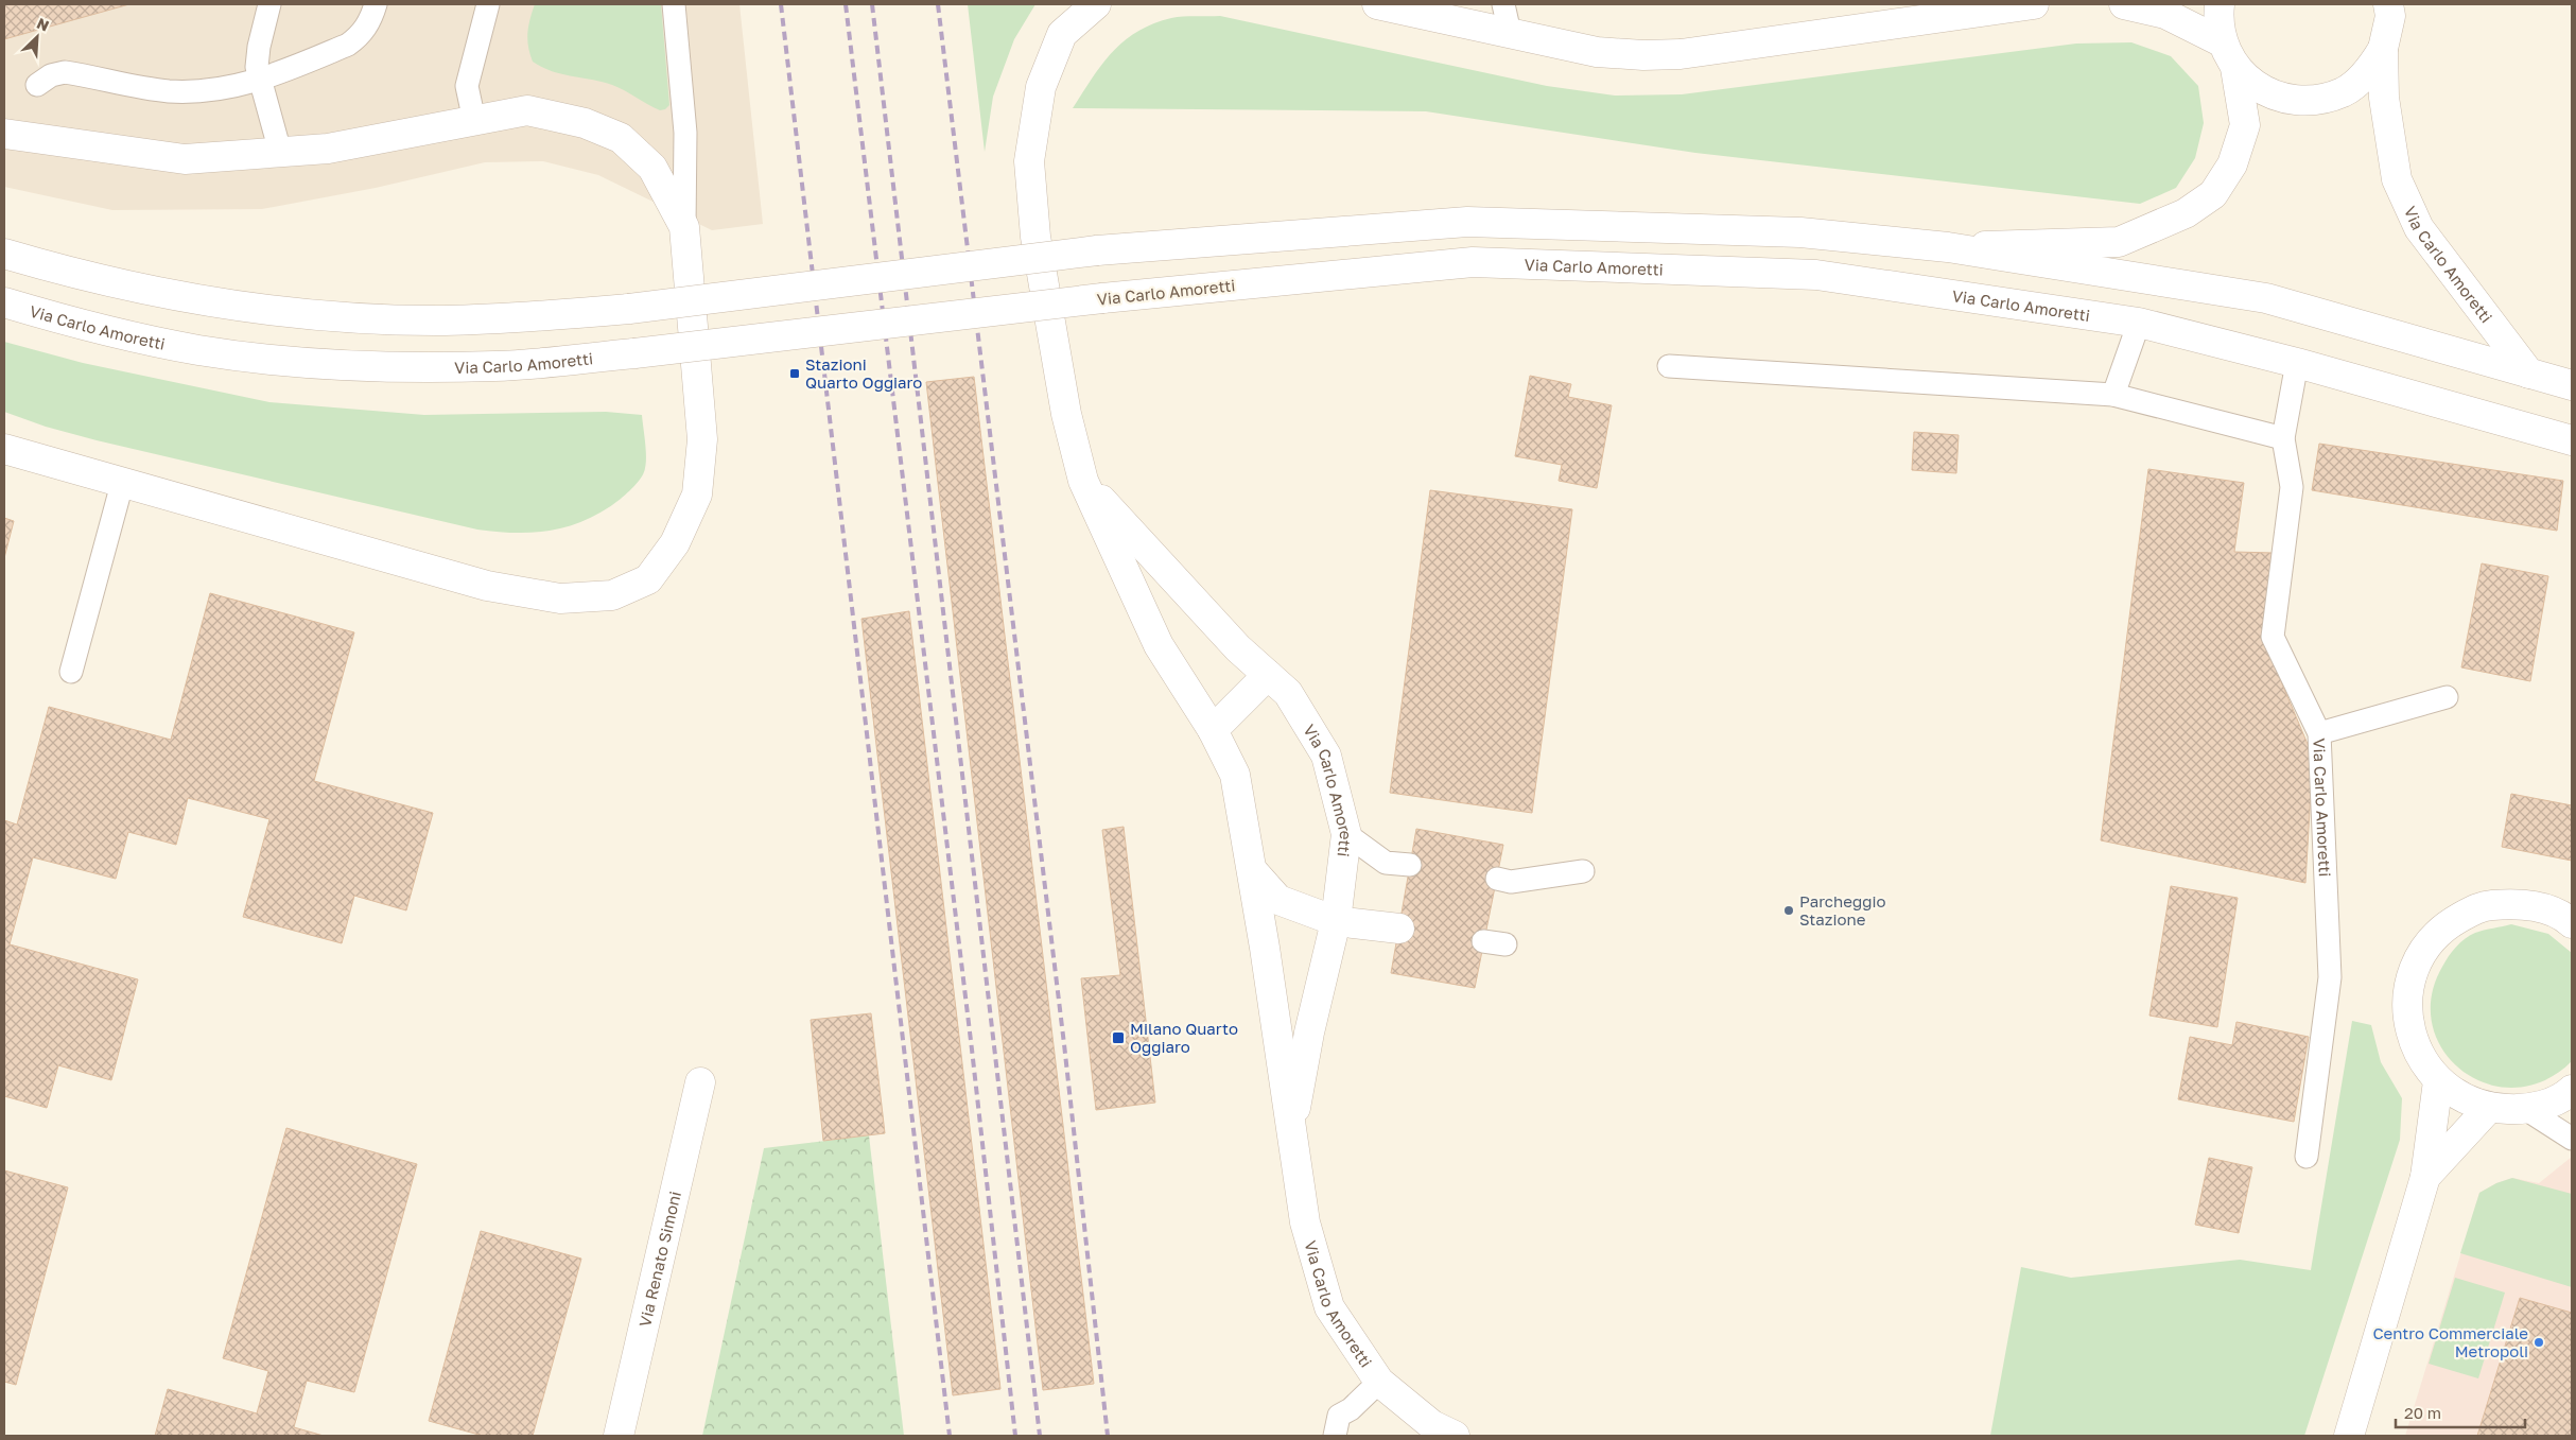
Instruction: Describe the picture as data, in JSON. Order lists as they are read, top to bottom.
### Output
{
  "streets": {
    "street": ["Via Carlo Amoretti", "Via Renato Simoni"]
  },
  "places": {
    "transit": ["Stazioni Quarto Oggiaro", "Milano Quarto Oggiaro"],
    "other": ["Parcheggio Stazione", "Centro Commerciale Metropoli"]
  },
  "scale_bar": "20 m",
  "north": "top right"
}
